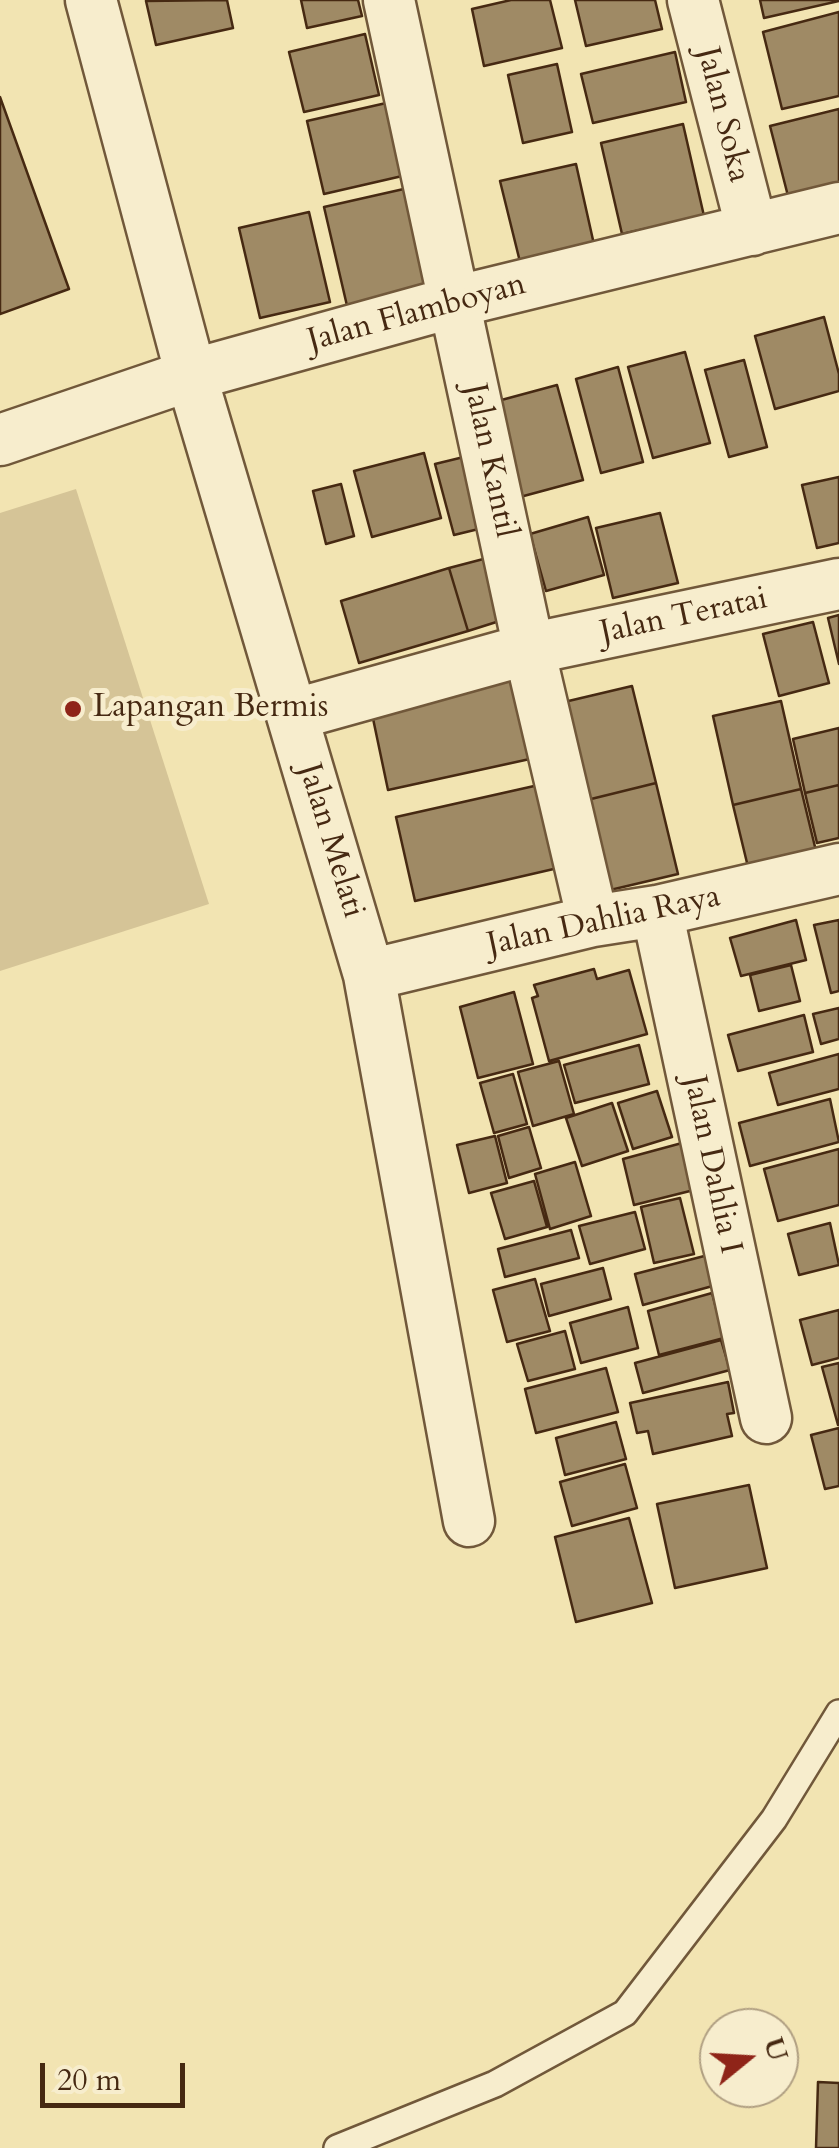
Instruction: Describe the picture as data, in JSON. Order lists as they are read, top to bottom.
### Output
{
  "streets": {
    "street": [
      "Jalan Soka",
      "Jalan Flamboyan",
      "Jalan Kantil",
      "Jalan Teratai",
      "Jalan Melati",
      "Jalan Dahlia Raya",
      "Jalan Dahlia I"
    ]
  },
  "crossings": [
    ["Jalan Soka", "Jalan Flamboyan"],
    ["Jalan Flamboyan", "Jalan Kantil"],
    ["Jalan Flamboyan", "Jalan Melati"],
    ["Jalan Kantil", "Jalan Teratai"],
    ["Jalan Kantil", "Jalan Dahlia Raya"],
    ["Jalan Teratai", "Jalan Melati"],
    ["Jalan Melati", "Jalan Dahlia Raya"],
    ["Jalan Dahlia Raya", "Jalan Dahlia I"]
  ],
  "places": ["Lapangan Bermis"],
  "scale_bar": "20 m",
  "north": "right"
}
